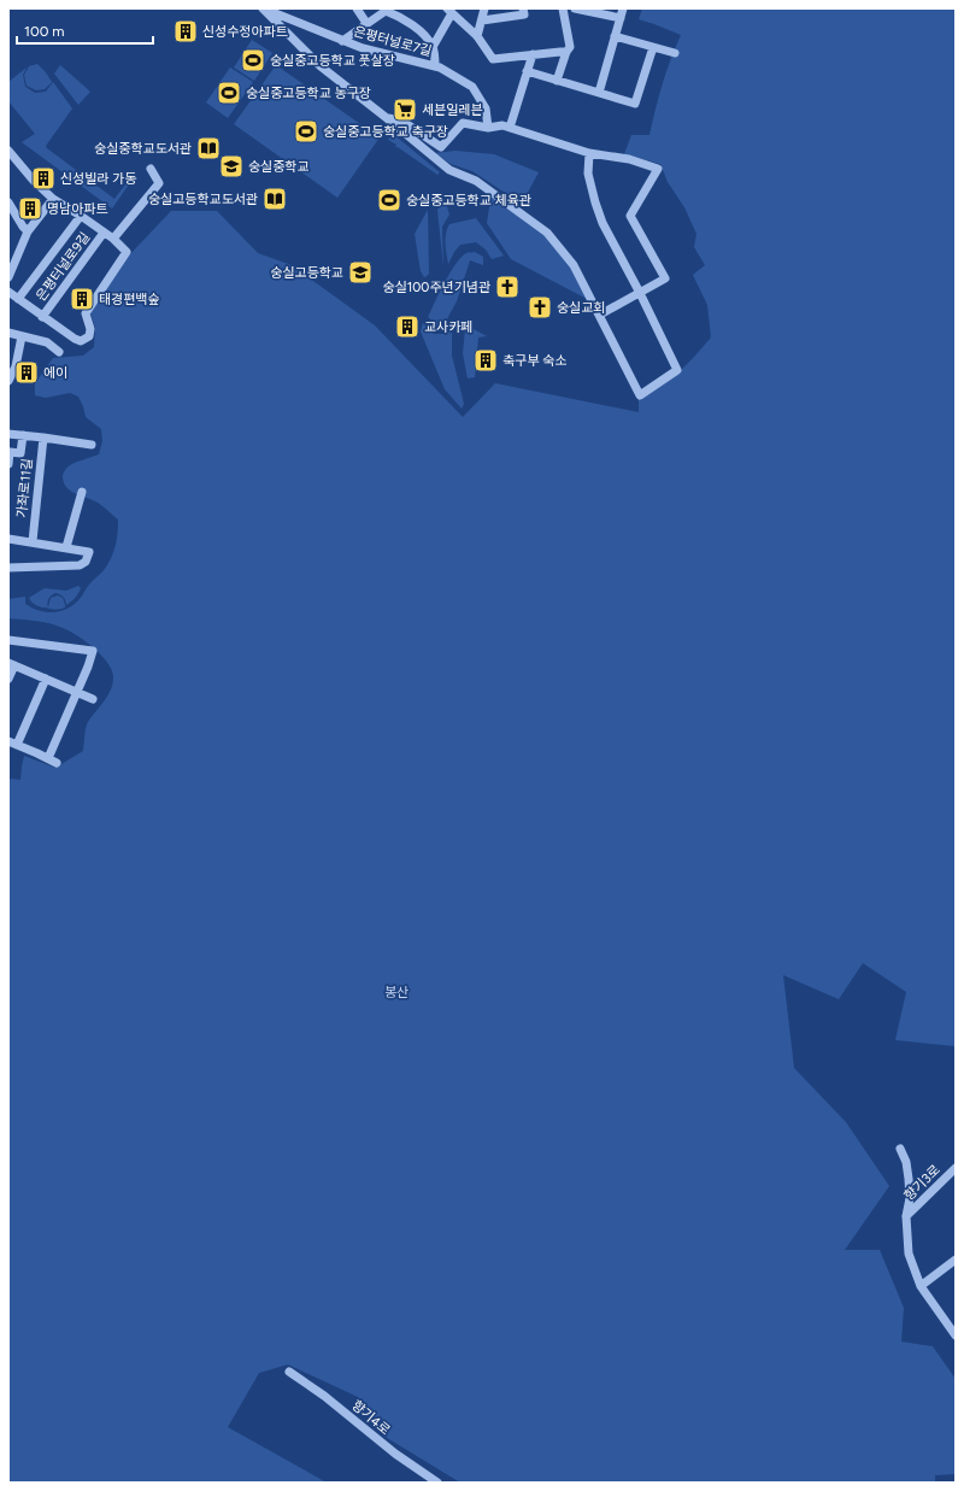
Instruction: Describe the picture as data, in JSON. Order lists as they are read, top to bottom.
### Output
{
  "streets": {
    "street": [
      "은평터널로7길",
      "은평터널로9길",
      "가좌로11길",
      "향기3로",
      "향기4로"
    ]
  },
  "parks": ["봉산"],
  "places": {
    "building": [
      "신성수정아파트",
      "신성빌라 가동",
      "명남아파트",
      "태경편백숲",
      "교사카페",
      "축구부 숙소",
      "에이"
    ],
    "sports": [
      "숭실중고등학교 풋살장",
      "숭실중고등학교 농구장",
      "숭실중고등학교 축구장",
      "숭실중고등학교 체육관"
    ],
    "supermarket": ["세븐일레븐"],
    "library": ["숭실중학교도서관", "숭실고등학교도서관"],
    "school or university": ["숭실중학교", "숭실고등학교"],
    "church": ["숭실100주년기념관", "숭실교회"]
  },
  "scale_bar": "100 m"
}
